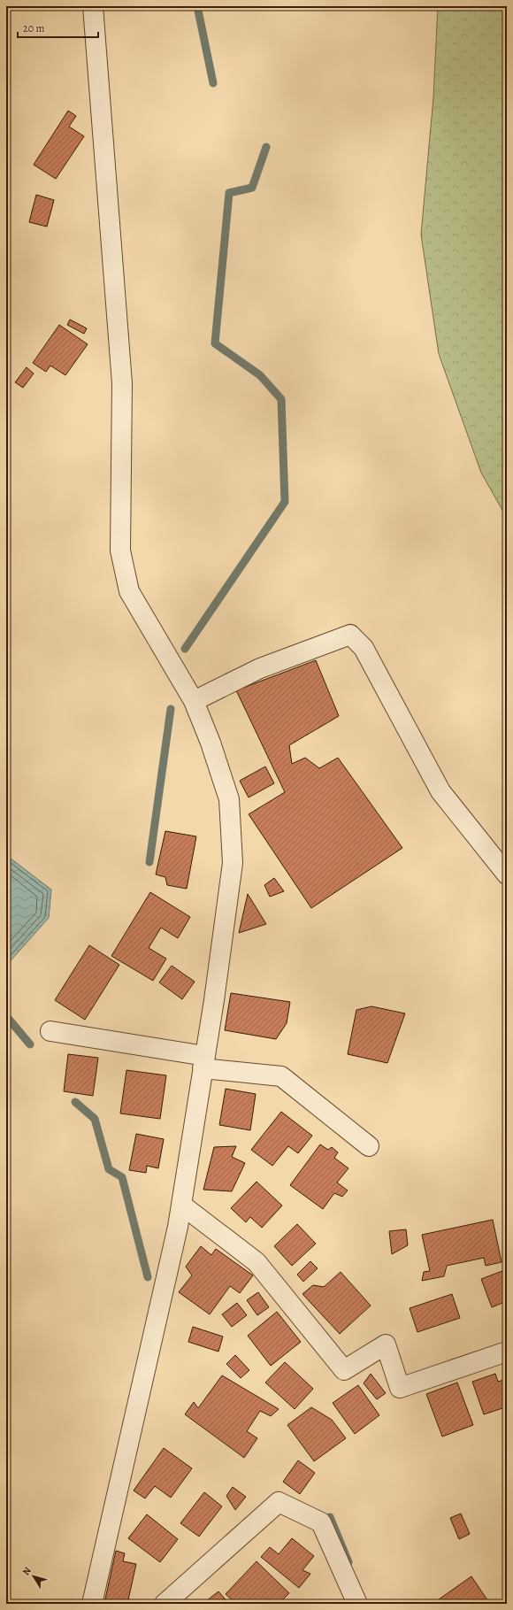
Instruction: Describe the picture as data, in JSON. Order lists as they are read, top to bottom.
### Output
{
  "scale_bar": "20 m",
  "north": "top left"
}
